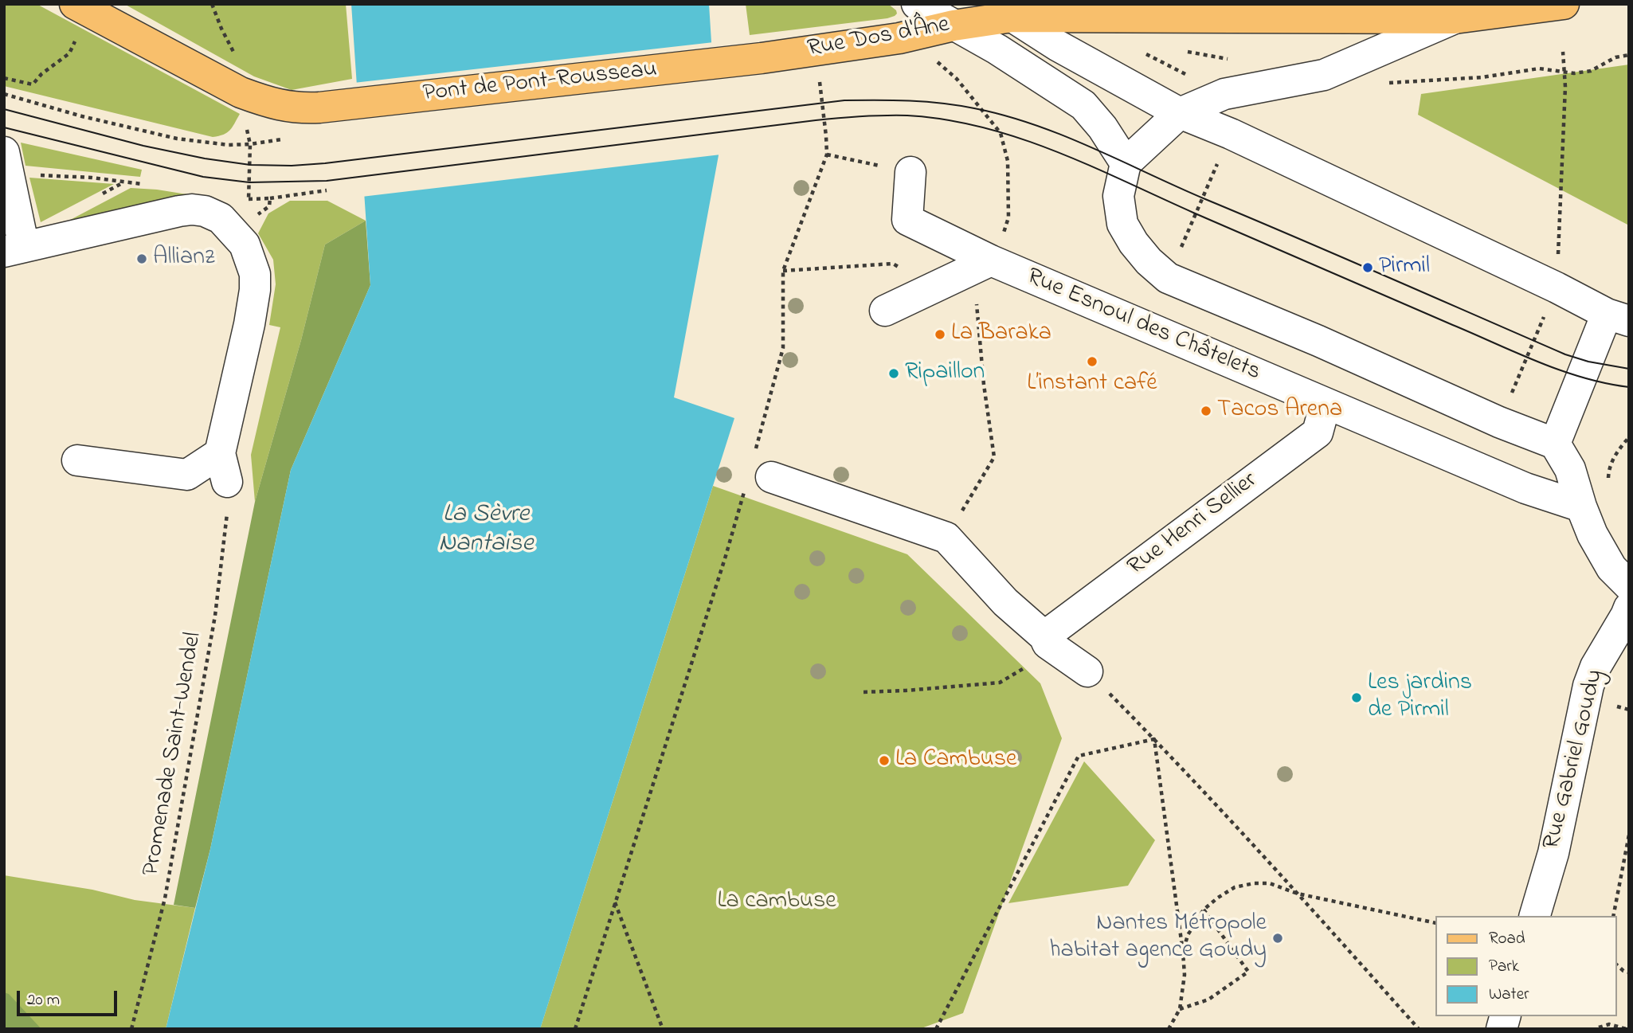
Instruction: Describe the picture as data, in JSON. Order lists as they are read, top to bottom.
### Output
{
  "streets": {
    "main road": ["Rue Dos d'Âne", "Pont de Pont-Rousseau"],
    "street": ["Rue Esnoul des Châtelets", "Rue Henri Sellier", "Rue Gabriel Goudy"],
    "path": ["Promenade Saint-Wendel"]
  },
  "crossings": [
    ["Rue Dos d'Âne", "Pont de Pont-Rousseau"],
    ["Rue Esnoul des Châtelets", "Rue Henri Sellier"]
  ],
  "water": ["La Sèvre Nantaise"],
  "parks": ["La cambuse"],
  "places": [
    "Allianz",
    "Pirmil",
    "La Baraka",
    "L’instant café",
    "Ripaillon",
    "Tacos Arena",
    "Les jardins de Pirmil",
    "La Cambuse",
    "Nantes Métropole habitat agence Goudy"
  ],
  "legend": ["Road", "Park", "Water"],
  "scale_bar": "20 m"
}
